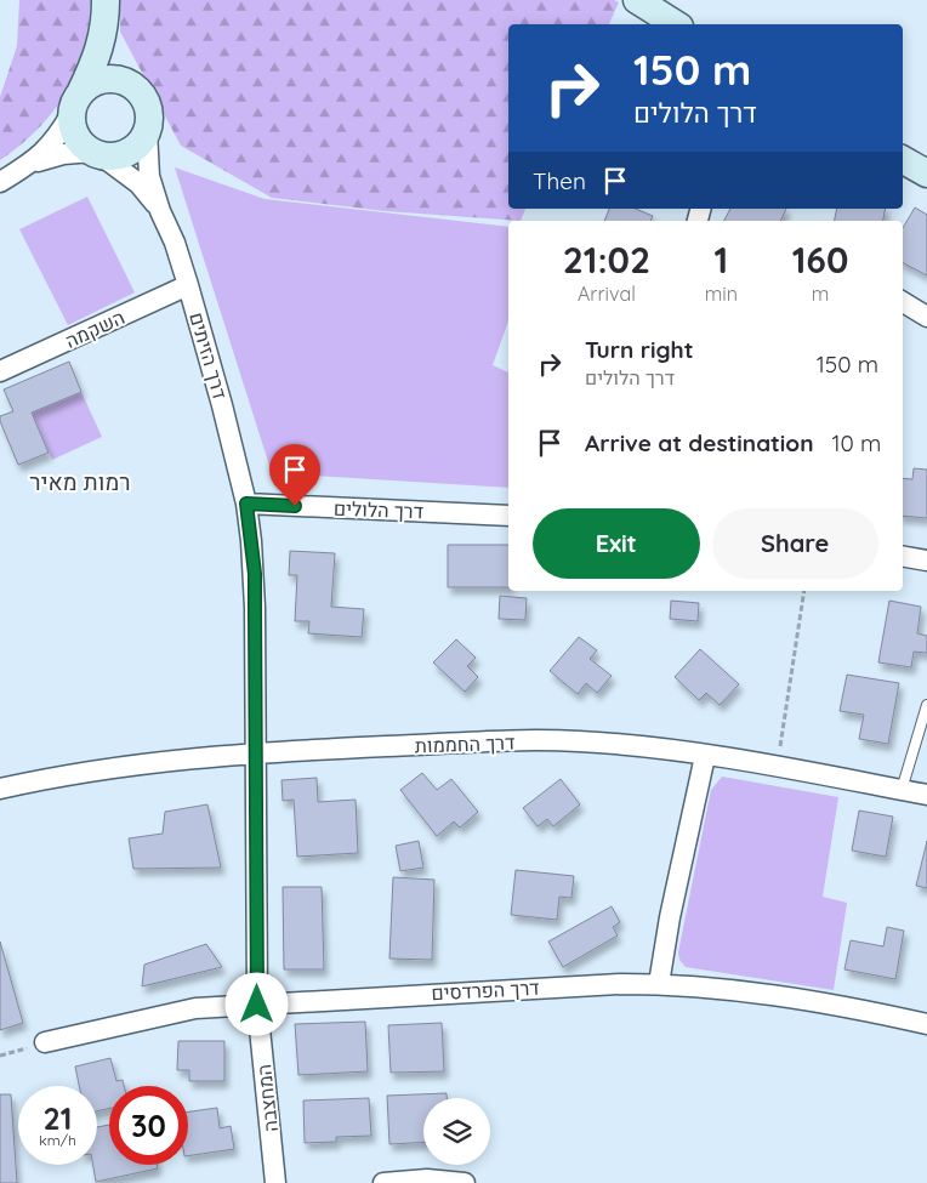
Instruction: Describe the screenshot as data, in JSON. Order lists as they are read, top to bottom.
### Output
{
  "streets": {
    "street": [
      "השקמה",
      "דרך הזיתים",
      "דרך הלולים",
      "דרך החממות",
      "דרך הפרדסים",
      "המחצבה"
    ]
  },
  "crossings": [
    ["השקמה", "דרך הזיתים"],
    ["דרך הזיתים", "דרך הלולים"],
    ["דרך הזיתים", "המחצבה"],
    ["דרך הלולים", "המחצבה"],
    ["דרך החממות", "המחצבה"],
    ["דרך הפרדסים", "המחצבה"]
  ],
  "districts": ["רמות מאיר"],
  "page": {
    "turn": ["150 m", "דרך הלולים"],
    "then": "Then",
    "eta": [
      "21:02",
      "Arrival",
      "1",
      "min",
      "160",
      "m"
    ],
    "list": [
      {
        "name": "Turn right",
        "note": "דרך הלולים",
        "value": "150 m"
      },
      {
        "name": "Arrive at destination",
        "value": "10 m"
      }
    ],
    "buttons": ["Exit", "Share"],
    "speed": "21 km/h",
    "limit": "30"
  }
}
